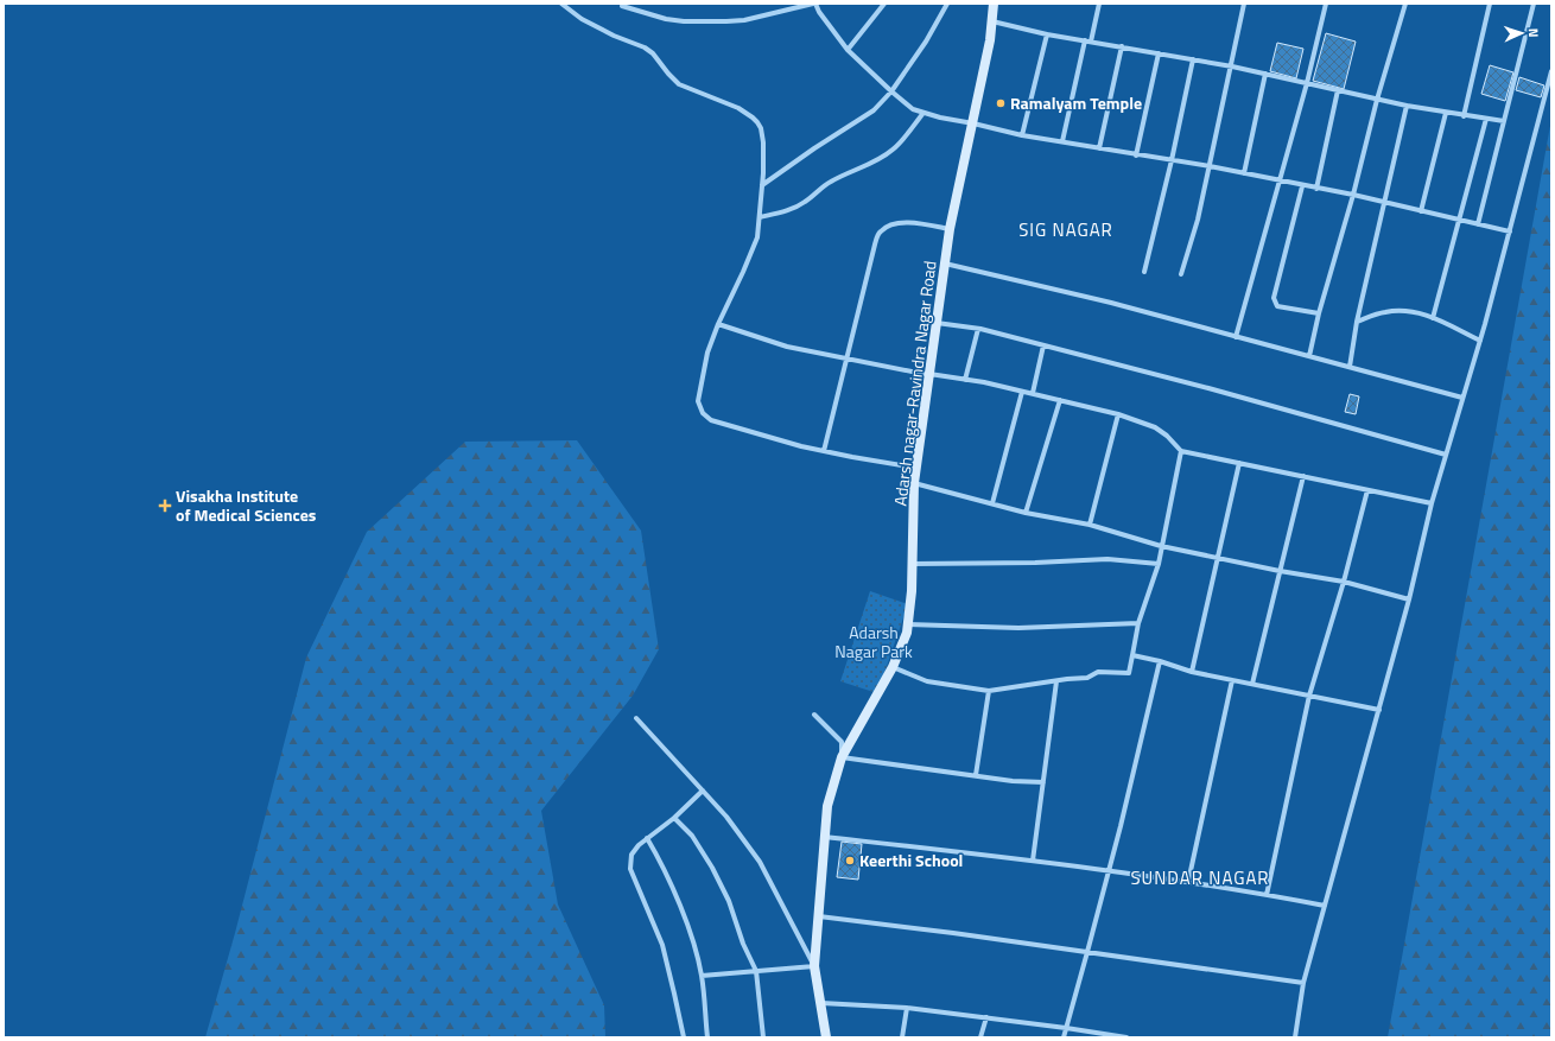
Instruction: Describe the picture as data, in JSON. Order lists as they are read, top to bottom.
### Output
{
  "streets": {
    "street": ["Adarsh nagar-Ravindra Nagar Road"]
  },
  "districts": ["SIG NAGAR", "SUNDAR NAGAR"],
  "parks": ["Adarsh Nagar Park"],
  "places": {
    "other": ["Ramalyam Temple", "Keerthi School"],
    "health": ["Visakha Institute of Medical Sciences"]
  },
  "north": "right"
}
